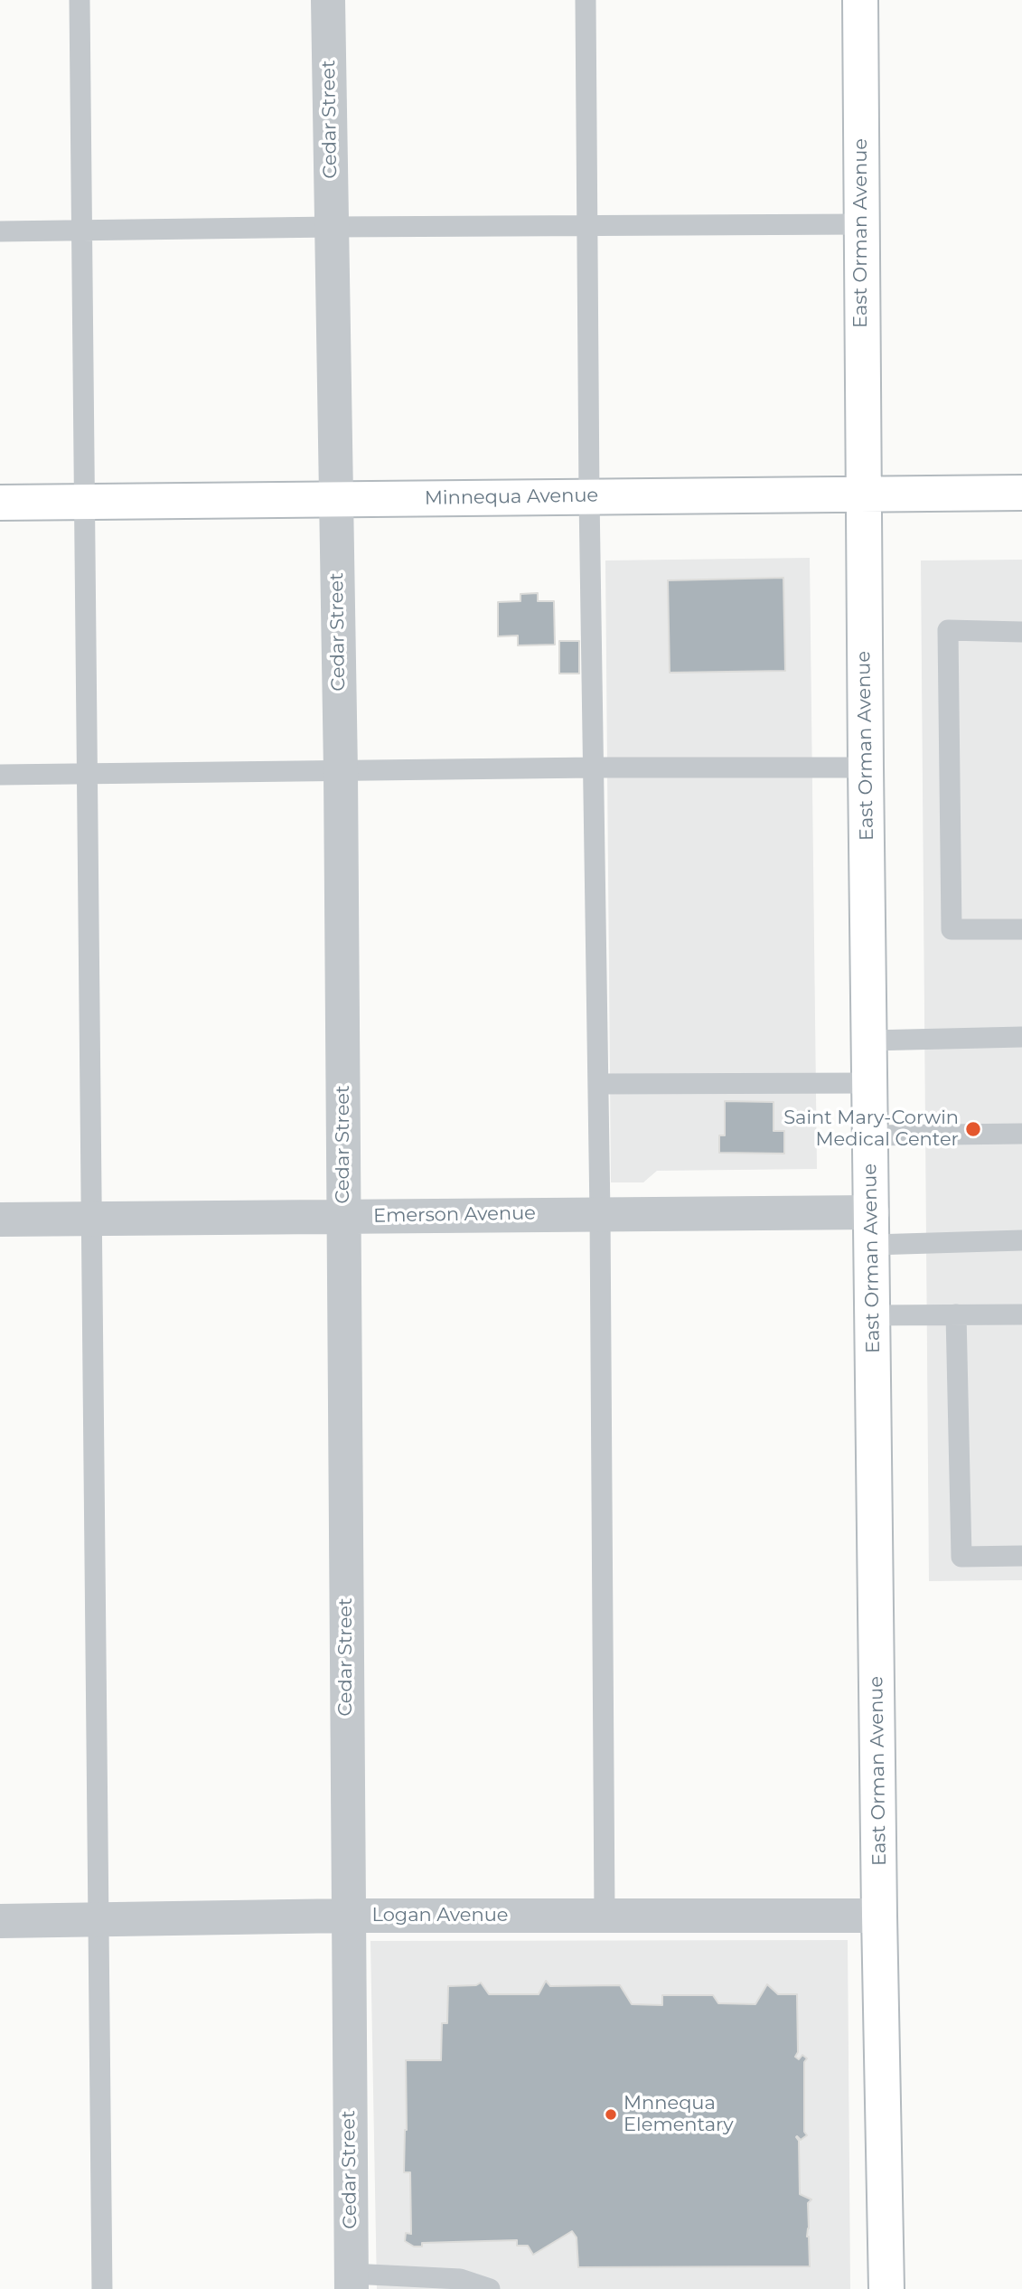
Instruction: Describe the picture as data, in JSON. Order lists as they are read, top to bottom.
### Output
{
  "streets": {
    "street": [
      "Cedar Street",
      "East Orman Avenue",
      "Minnequa Avenue",
      "Emerson Avenue",
      "Logan Avenue"
    ]
  },
  "crossings": [
    ["Cedar Street", "Minnequa Avenue"],
    ["Cedar Street", "Emerson Avenue"],
    ["Cedar Street", "Logan Avenue"],
    ["East Orman Avenue", "Minnequa Avenue"],
    ["East Orman Avenue", "Emerson Avenue"],
    ["East Orman Avenue", "Logan Avenue"]
  ],
  "places": ["Saint Mary-Corwin Medical Center", "Mnnequa Elementary"]
}
